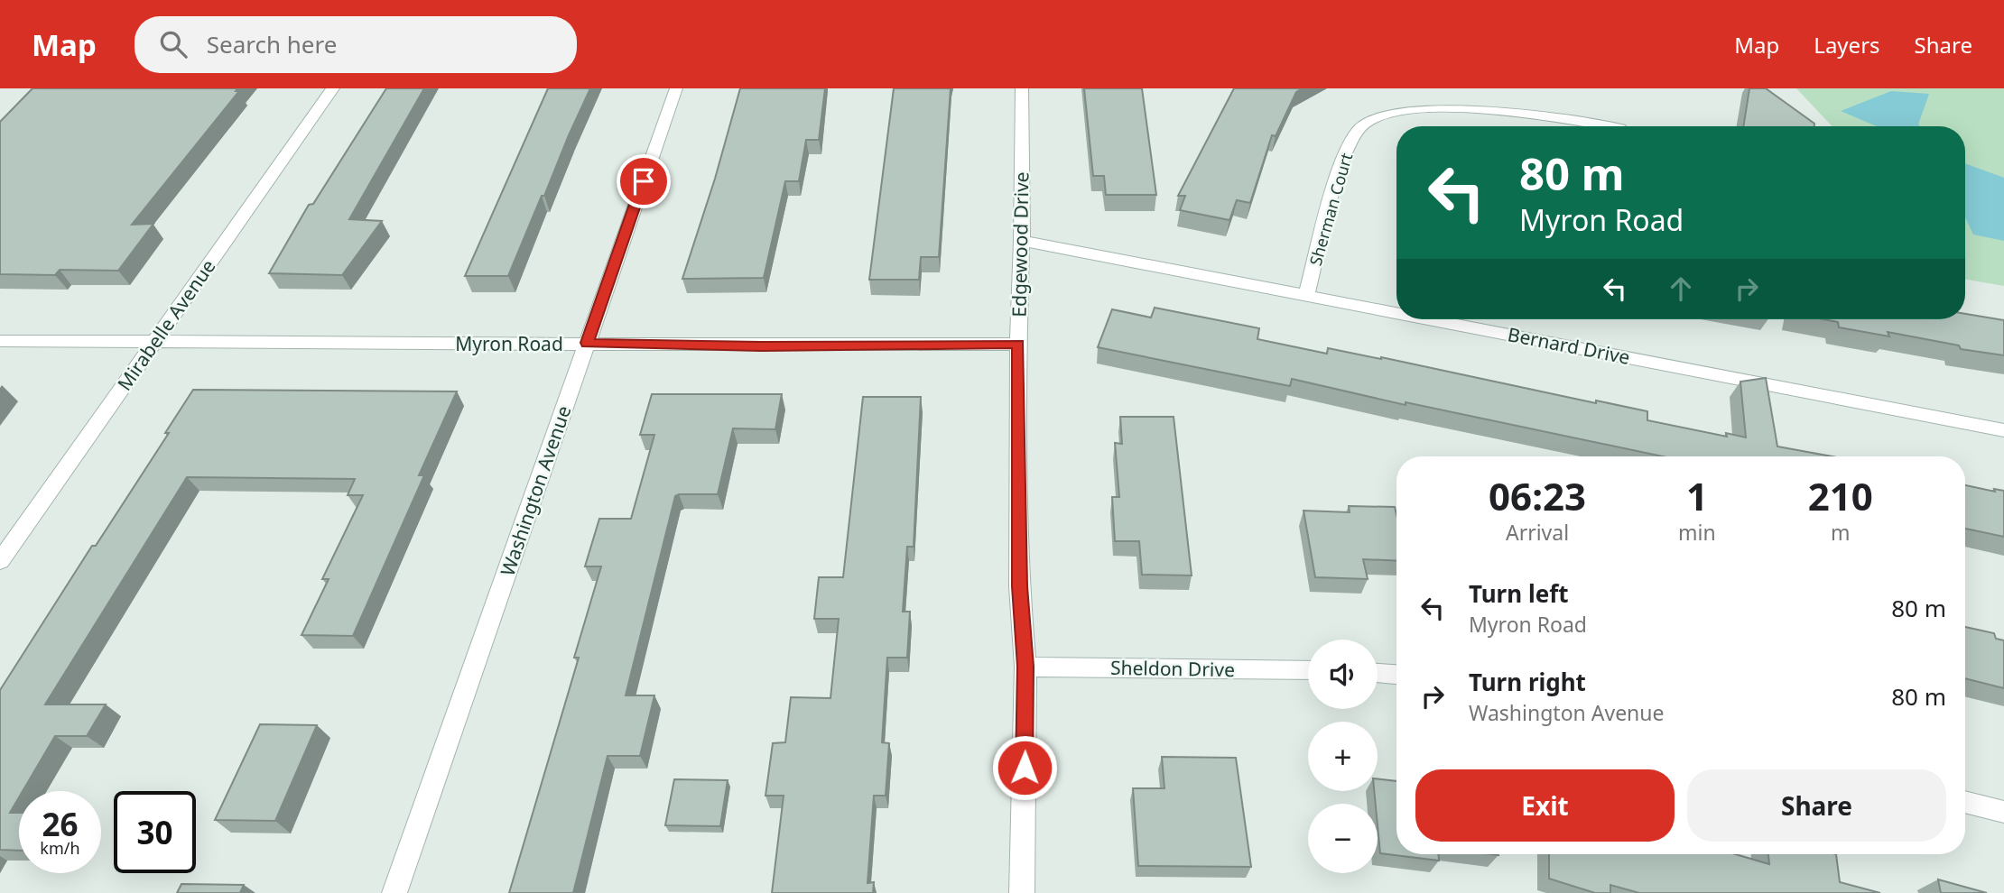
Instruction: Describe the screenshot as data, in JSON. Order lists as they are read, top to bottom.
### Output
{
  "streets": {
    "street": [
      "Sherman Court",
      "Edgewood Drive",
      "Mirabelle Avenue",
      "Myron Road",
      "Bernard Drive",
      "Washington Avenue",
      "Sheldon Drive"
    ]
  },
  "crossings": [
    ["Sherman Court", "Bernard Drive"],
    ["Edgewood Drive", "Myron Road"],
    ["Edgewood Drive", "Bernard Drive"],
    ["Edgewood Drive", "Sheldon Drive"],
    ["Mirabelle Avenue", "Myron Road"],
    ["Myron Road", "Washington Avenue"]
  ],
  "page": {
    "header": "Map",
    "search": "Search here",
    "nav": ["Map", "Layers", "Share"],
    "turn": ["80 m", "Myron Road"],
    "eta": [
      "06:23",
      "Arrival",
      "1",
      "min",
      "210",
      "m"
    ],
    "list": [
      {
        "name": "Turn left",
        "note": "Myron Road",
        "value": "80 m"
      },
      {
        "name": "Turn right",
        "note": "Washington Avenue",
        "value": "80 m"
      }
    ],
    "map_buttons": ["+", "−"],
    "buttons": ["Exit", "Share"],
    "speed": "26 km/h",
    "limit": "30"
  }
}
